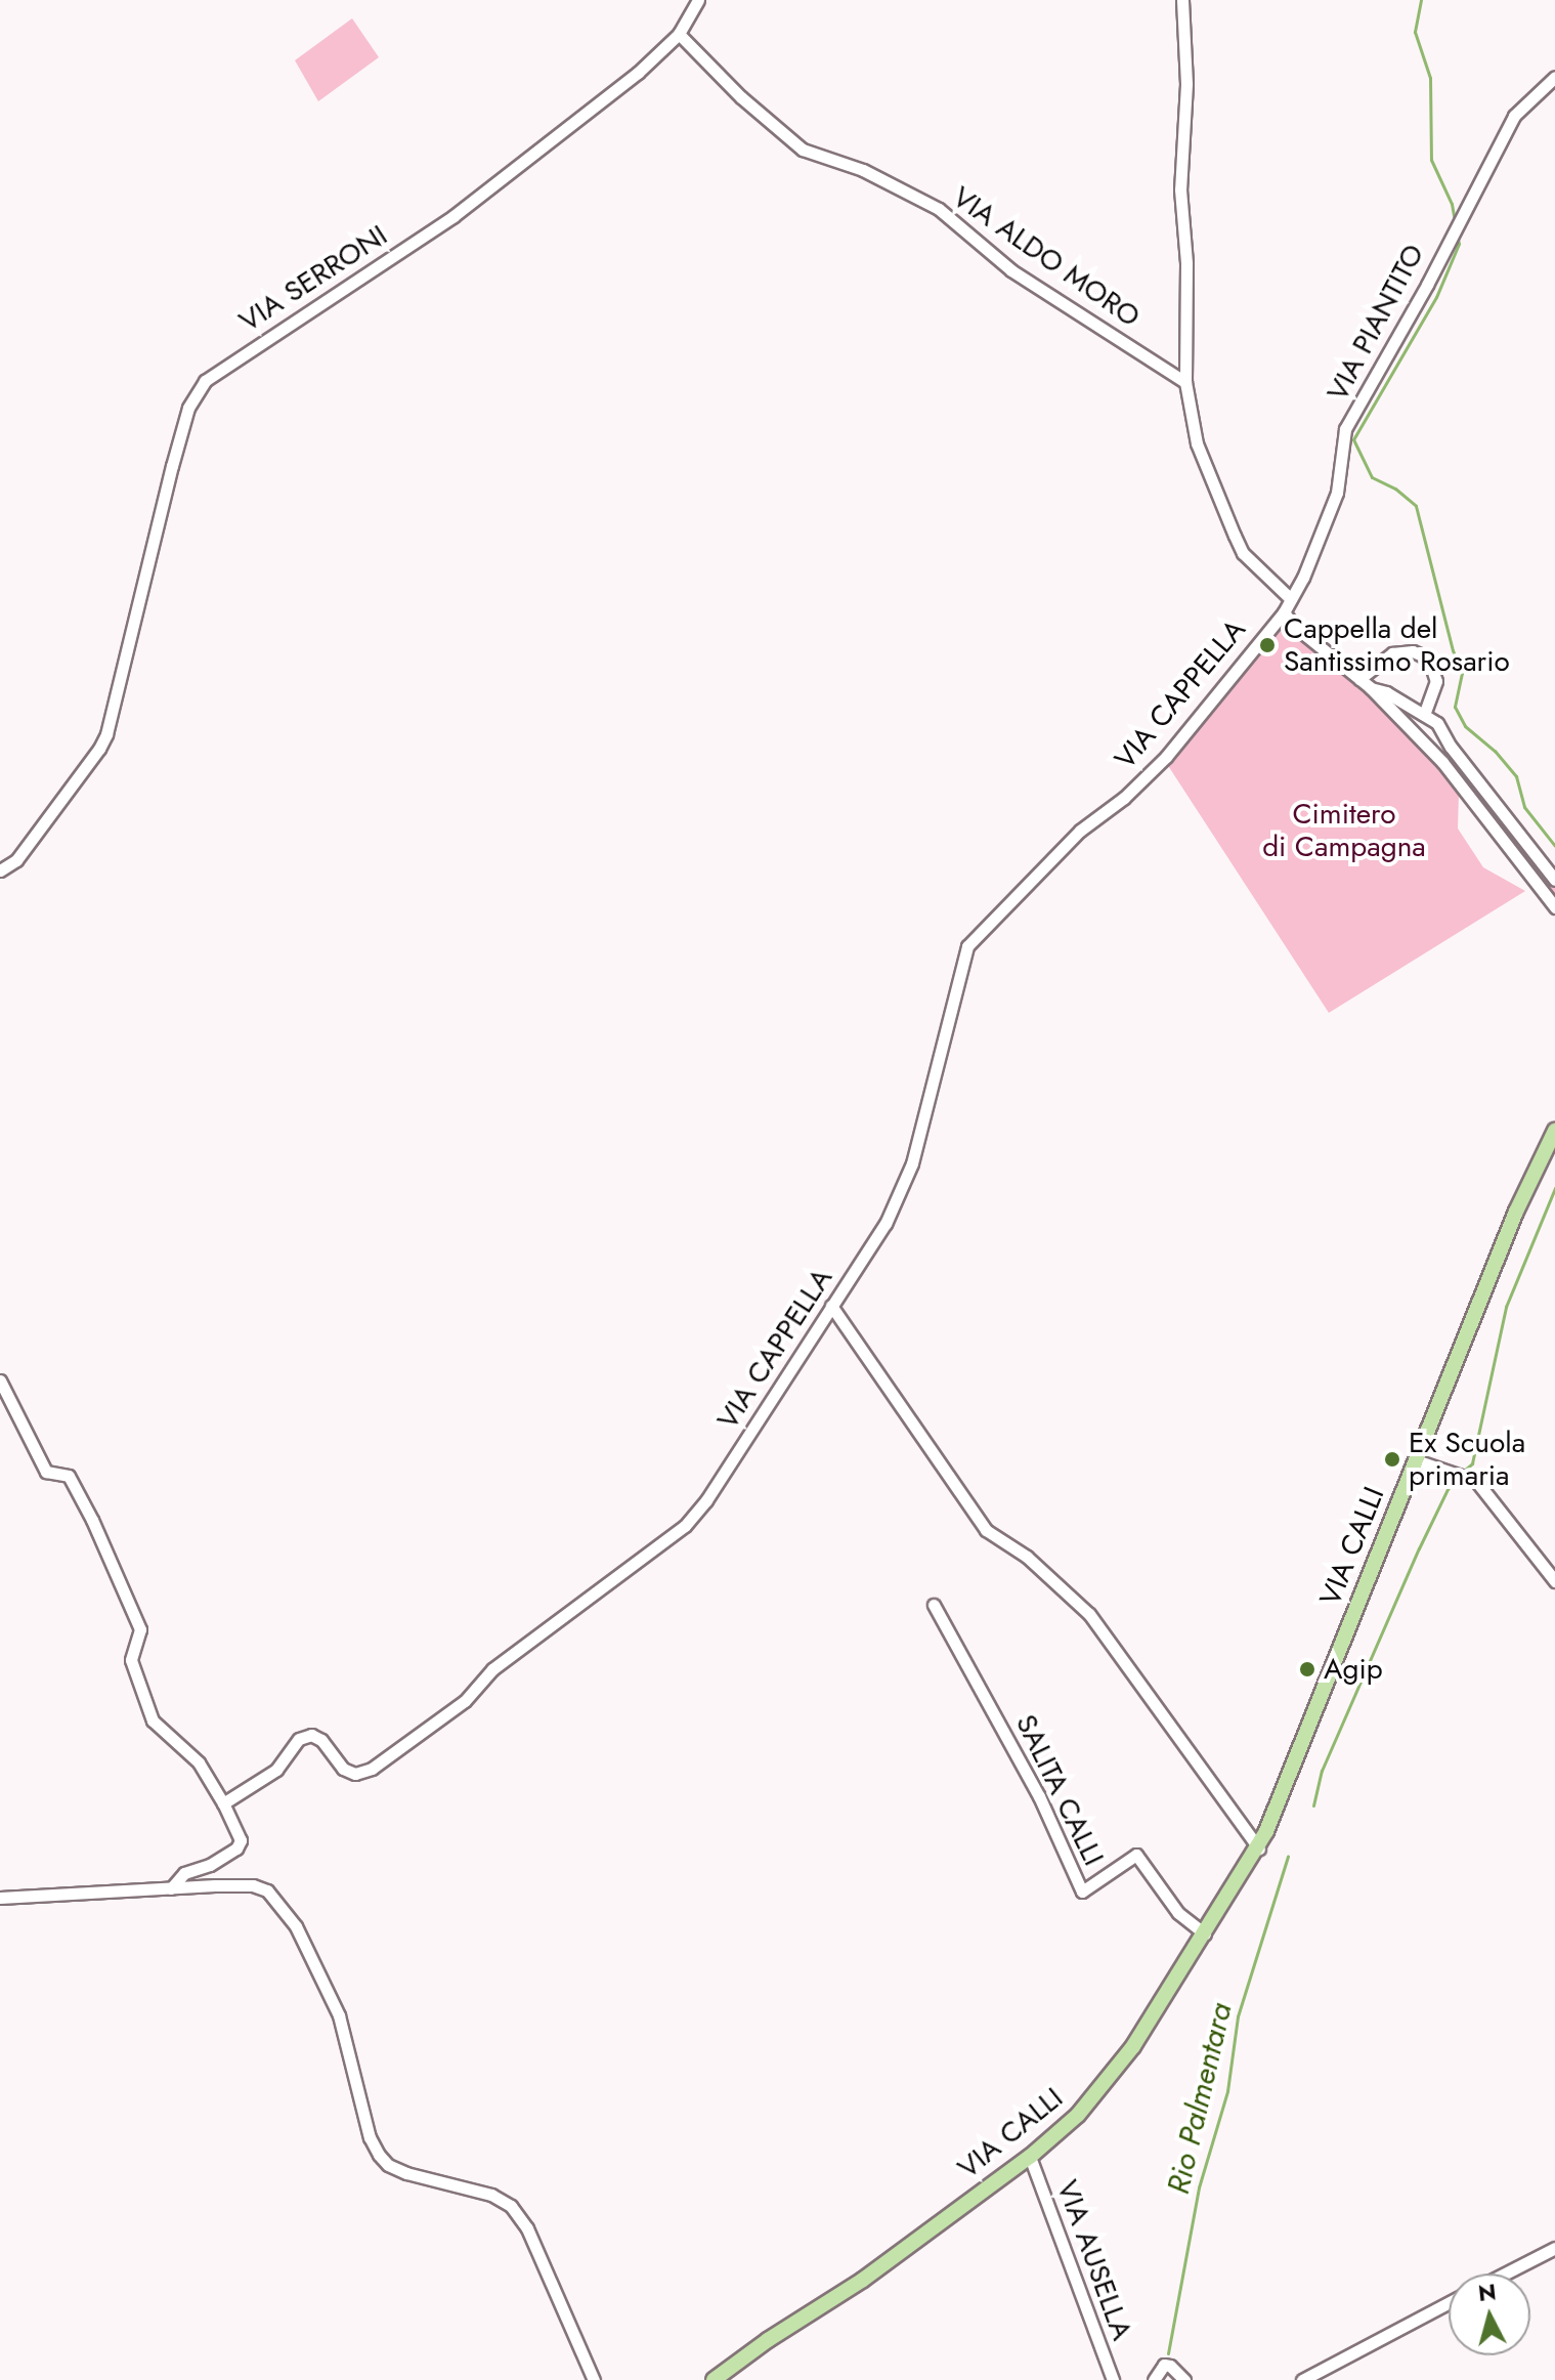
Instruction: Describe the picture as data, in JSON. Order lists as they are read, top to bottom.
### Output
{
  "streets": {
    "main road": ["VIA CALLI"],
    "street": [
      "VIA ALDO MORO",
      "VIA SERRONI",
      "VIA PIANTITO",
      "VIA CAPPELLA",
      "SALITA CALLI",
      "VIA AUSELLA"
    ]
  },
  "crossings": [
    ["VIA ALDO MORO", "VIA SERRONI"],
    ["VIA PIANTITO", "VIA CAPPELLA"],
    ["VIA CALLI", "SALITA CALLI"],
    ["VIA CALLI", "VIA AUSELLA"]
  ],
  "water": ["Rio Palmentara"],
  "parks": ["Cimitero di Campagna"],
  "places": ["Cappella del Santissimo Rosario", "Ex Scuola primaria", "Agip"],
  "north": "top"
}
